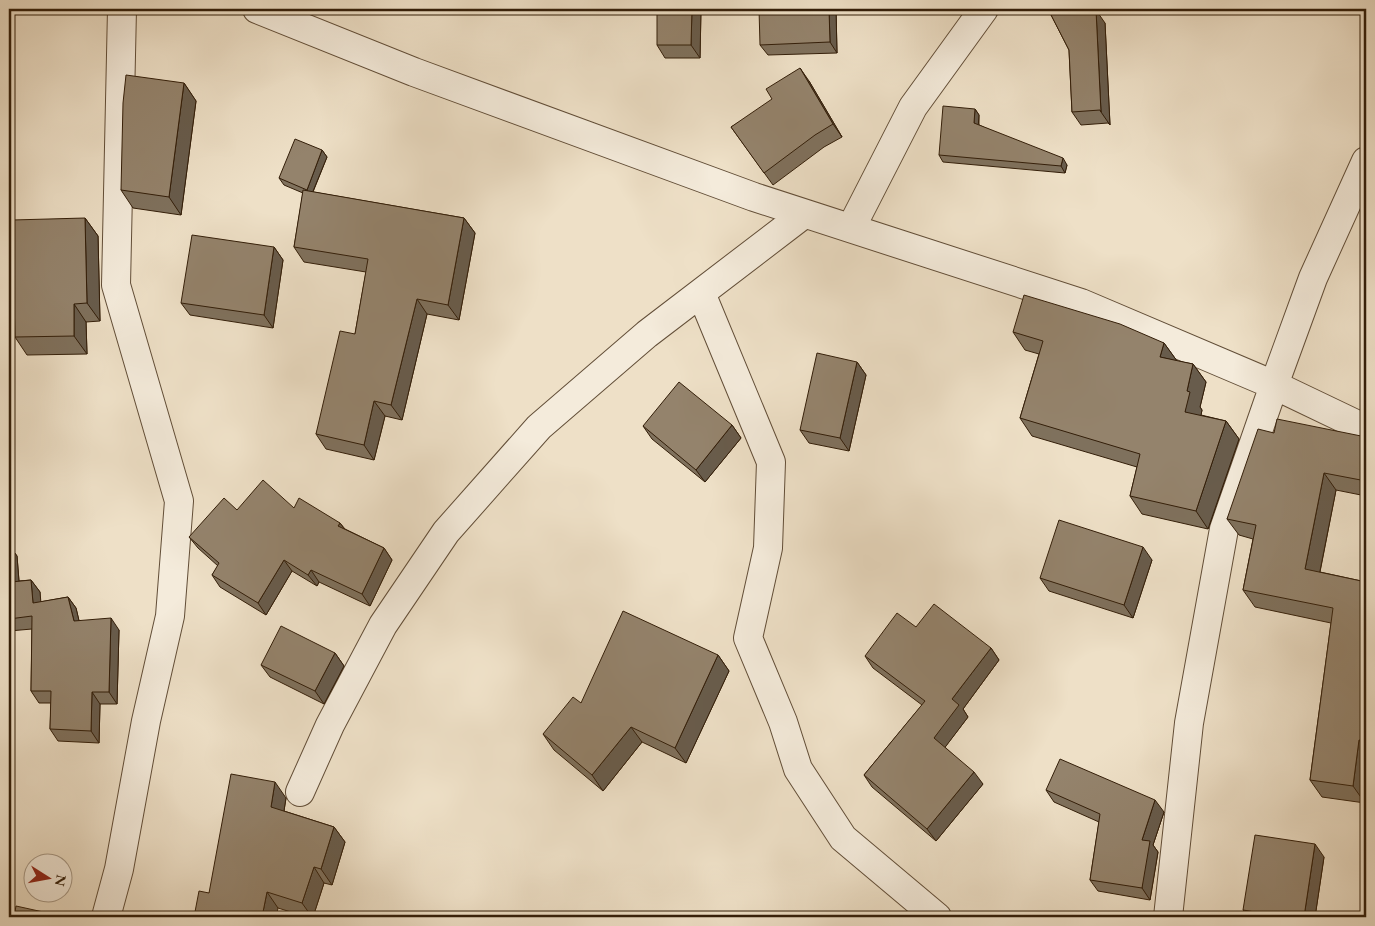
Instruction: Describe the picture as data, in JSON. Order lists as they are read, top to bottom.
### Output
{
  "north": "right"
}
